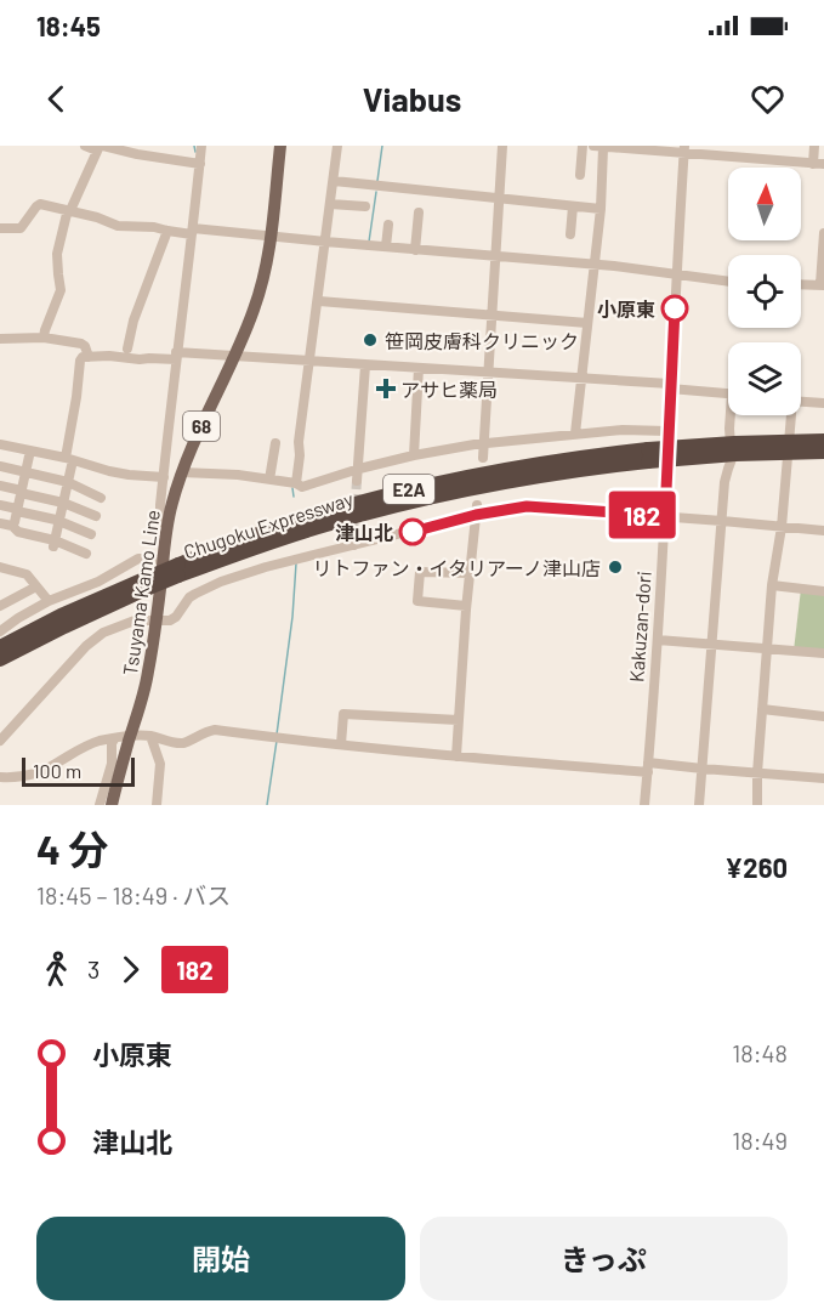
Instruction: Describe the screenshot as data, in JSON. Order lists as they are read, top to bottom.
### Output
{
  "streets": {
    "highway": ["E2A", "Chugoku Expressway"],
    "main road": ["68", "Tsuyama Kamo Line"],
    "street": ["Kakuzan-dori"]
  },
  "places": {
    "other": [
      "小原東",
      "笹岡皮膚科クリニック",
      "津山北",
      "リトファン・イタリアーノ津山店"
    ],
    "health": ["アサヒ薬局"]
  },
  "lines": ["bus line 182"],
  "scale_bar": "100 m",
  "north": "top",
  "page": {
    "status": "18:45",
    "header": "Viabus",
    "on_map": "182",
    "scale": "100 m",
    "heading": ["4 分", "18:45 – 18:49 · バス", "¥260"],
    "legs": ["3", "182"],
    "list": [
      {
        "name": "小原東",
        "value": "18:48"
      },
      {
        "name": "津山北",
        "value": "18:49"
      }
    ],
    "buttons": ["開始", "きっぷ"]
  }
}
